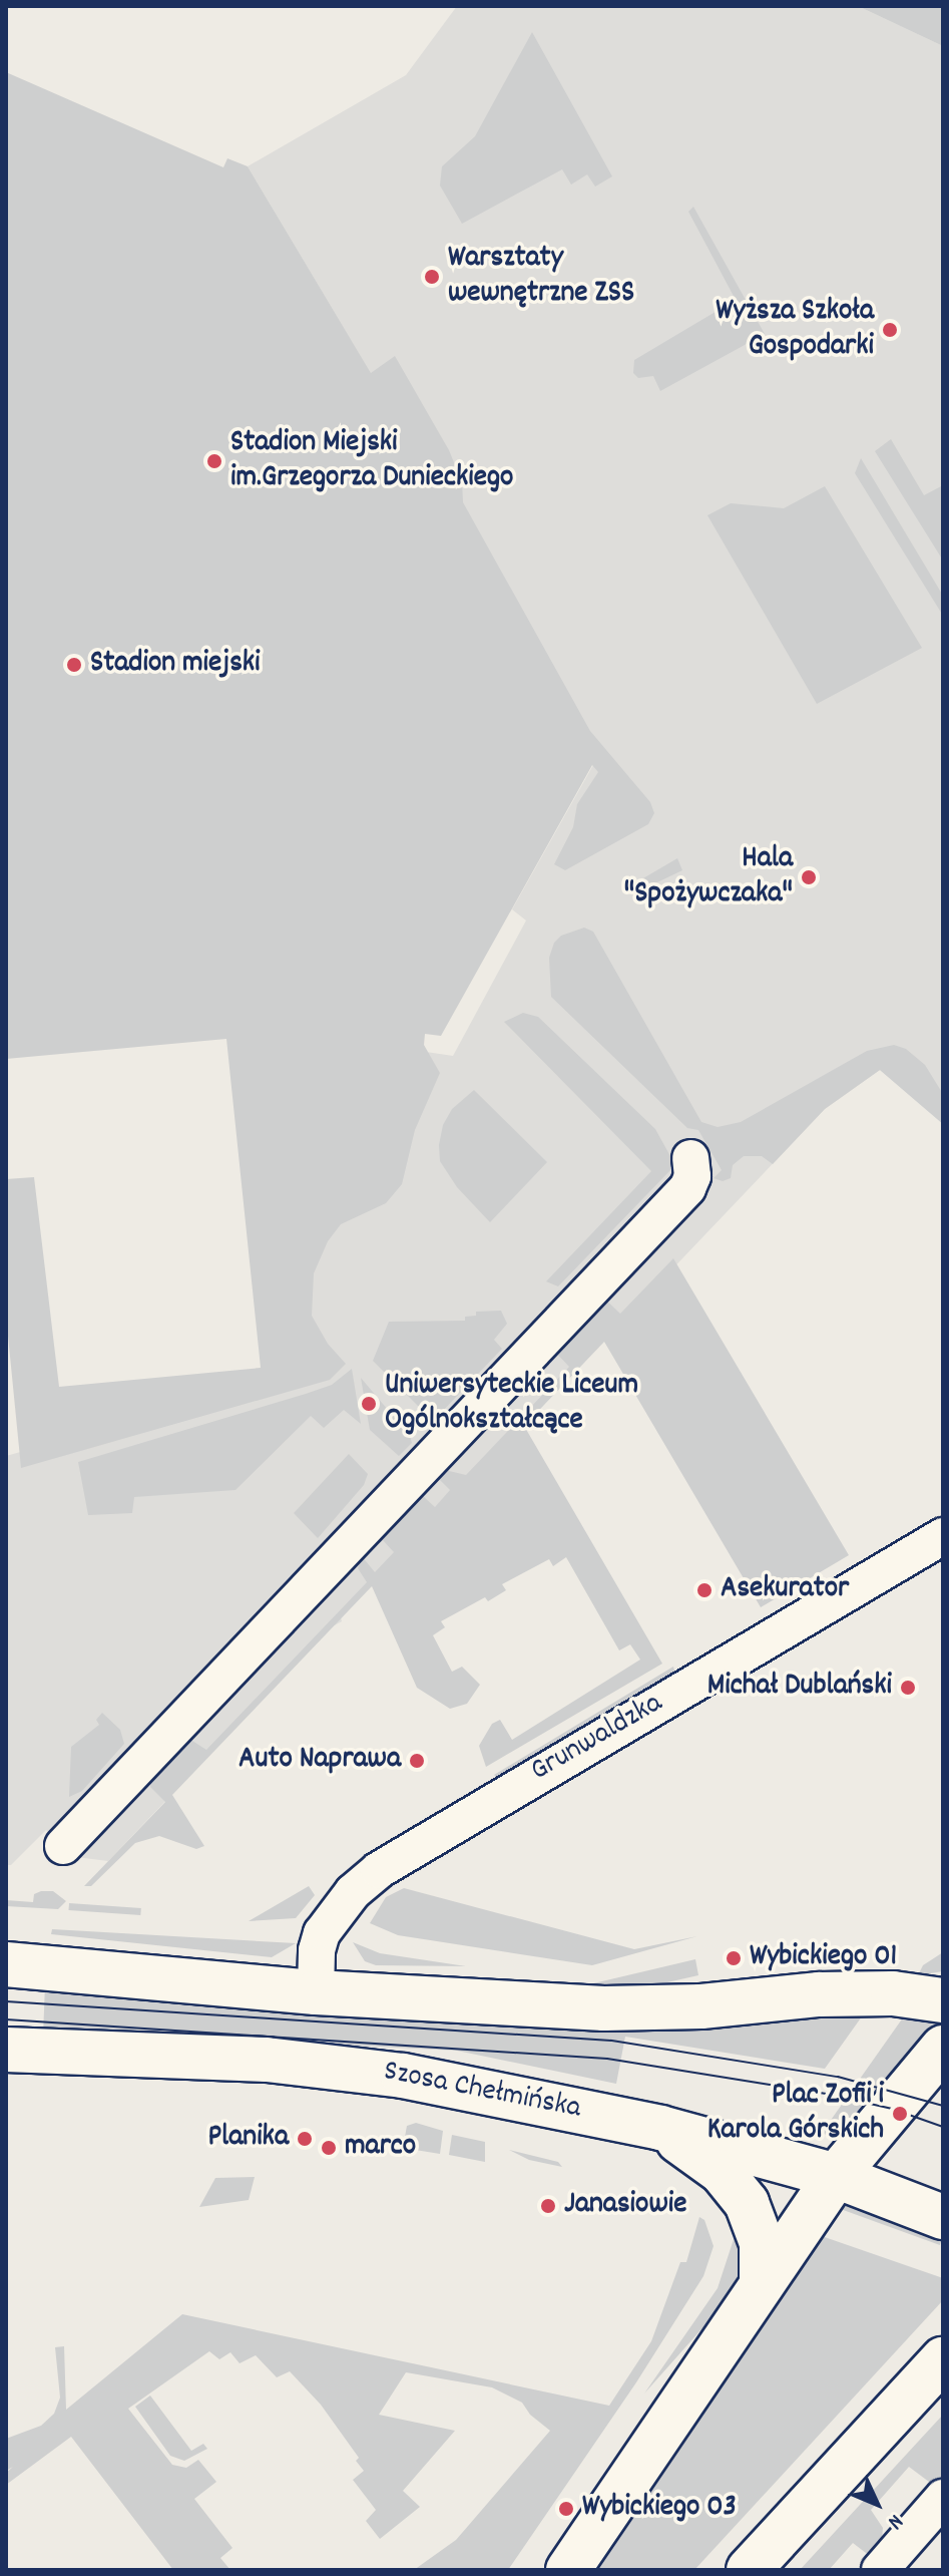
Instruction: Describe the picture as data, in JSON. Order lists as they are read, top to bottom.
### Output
{
  "streets": {
    "main road": ["Szosa Chełmińska"],
    "street": ["Grunwaldzka"]
  },
  "places": [
    "Warsztaty wewnętrzne ZSS",
    "Wyższa Szkoła Gospodarki",
    "Stadion Miejski im.Grzegorza Dunieckiego",
    "Stadion miejski",
    "Hala \"Spożywczaka\"",
    "Uniwersyteckie Liceum Ogólnokształcące",
    "Asekurator",
    "Michał Dublański",
    "Auto Naprawa",
    "Wybickiego 01",
    "Plac Zofii i Karola Górskich",
    "Planika",
    "marco",
    "Janasiowie",
    "Wybickiego 03"
  ],
  "north": "bottom right"
}
